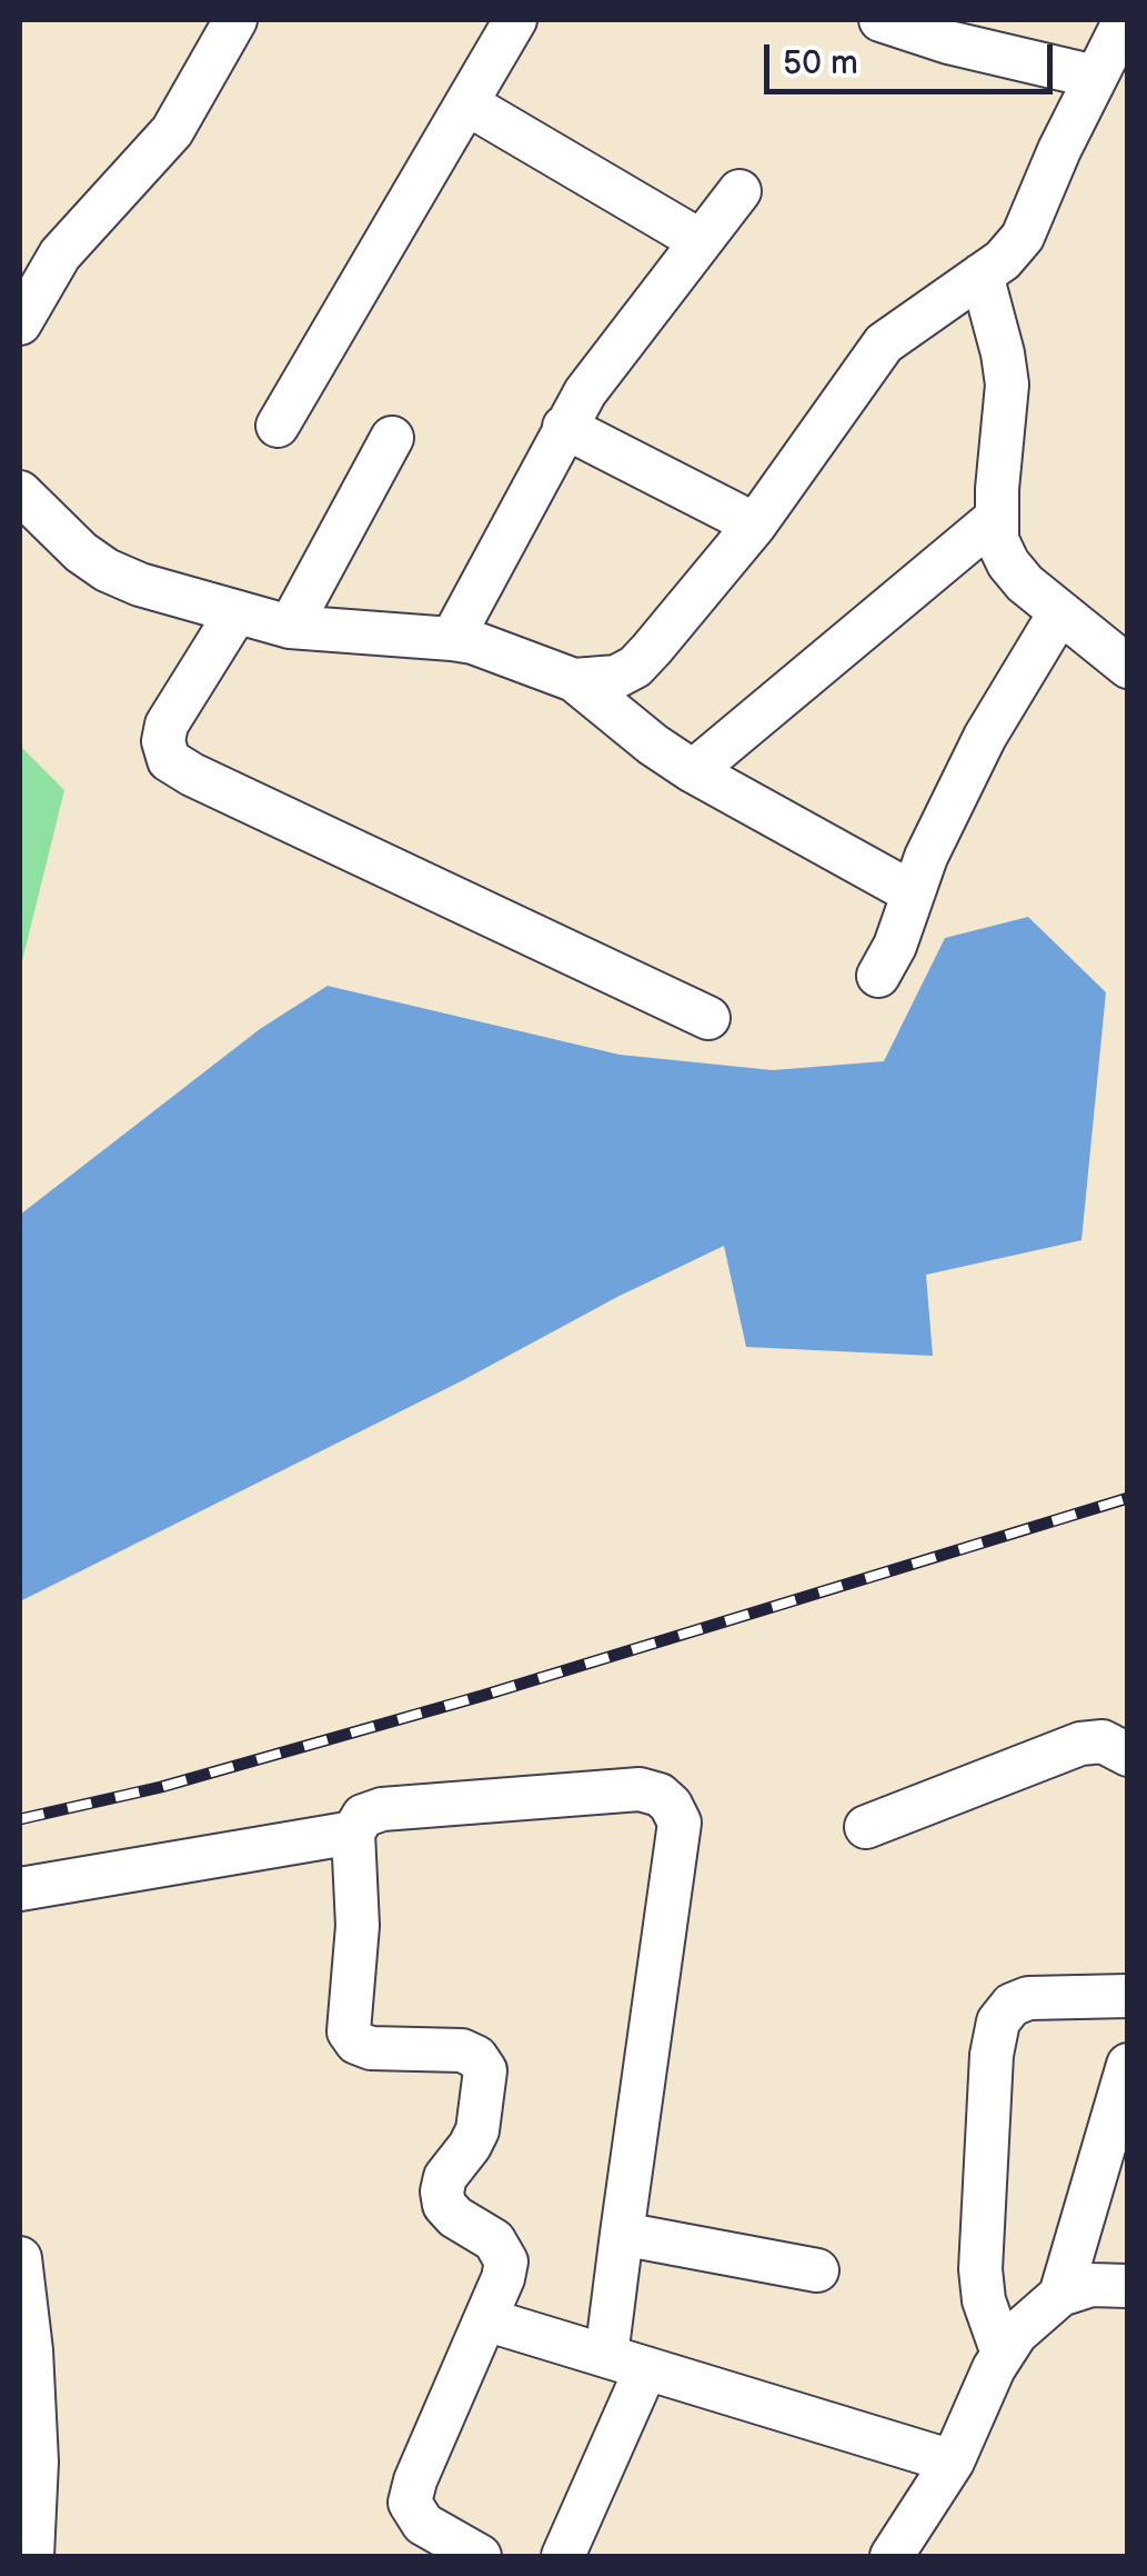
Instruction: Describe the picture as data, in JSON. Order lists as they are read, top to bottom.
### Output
{
  "scale_bar": "50 m"
}
